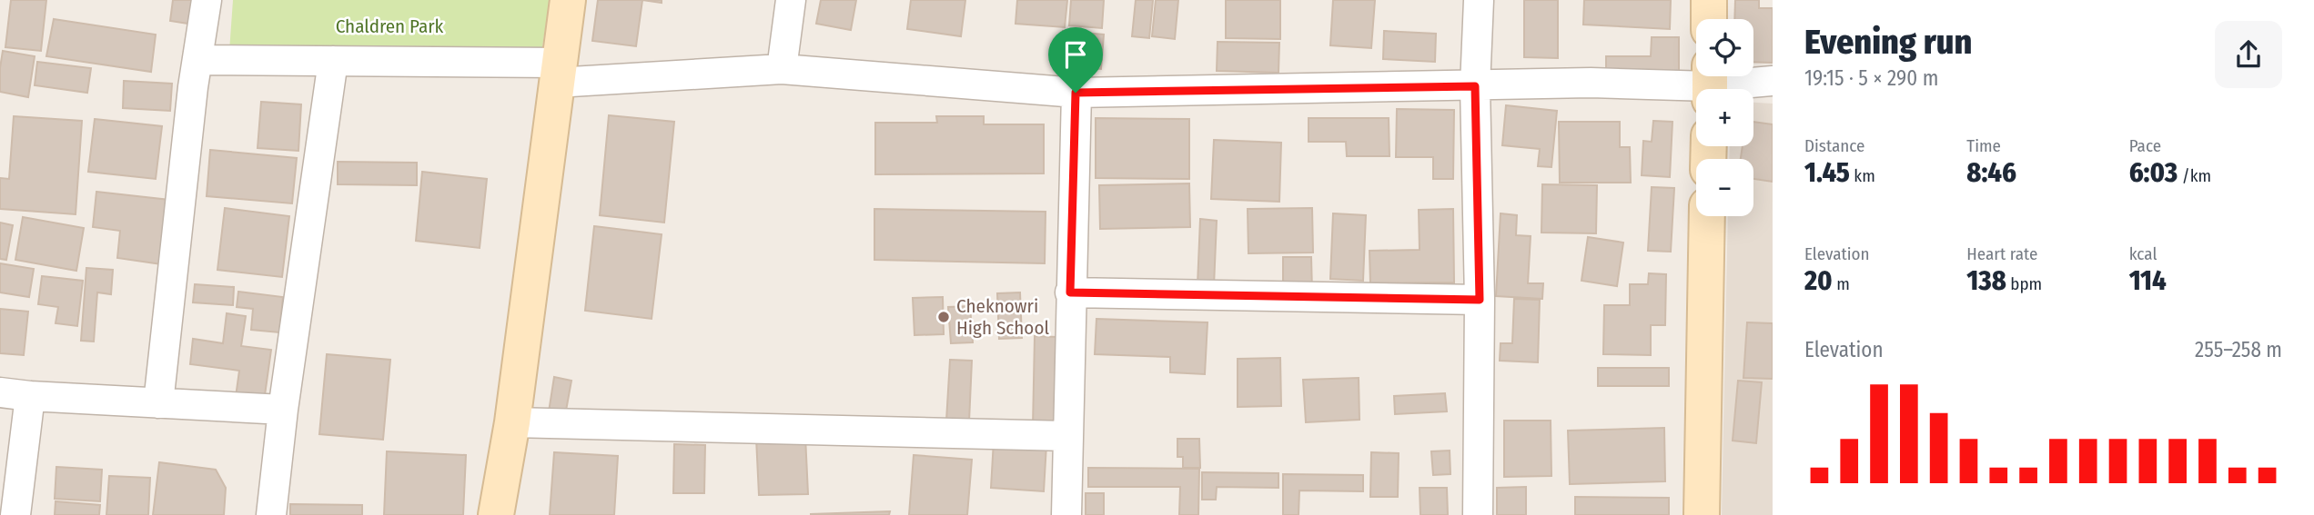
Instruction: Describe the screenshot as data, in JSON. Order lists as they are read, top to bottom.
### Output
{
  "parks": ["Chaldren Park"],
  "places": ["Cheknowri High School"],
  "page": {
    "heading": ["Evening run", "19:15 · 5 × 290 m"],
    "map_buttons": ["+", "−"],
    "stats": [
      ["Distance", "1.45 km"],
      ["Time", "8:46"],
      ["Pace", "6:03 /km"],
      ["Elevation", "20 m"],
      ["Heart rate", "138 bpm"],
      ["kcal", "114"]
    ],
    "chart": ["Elevation", "255–258 m"]
  }
}
